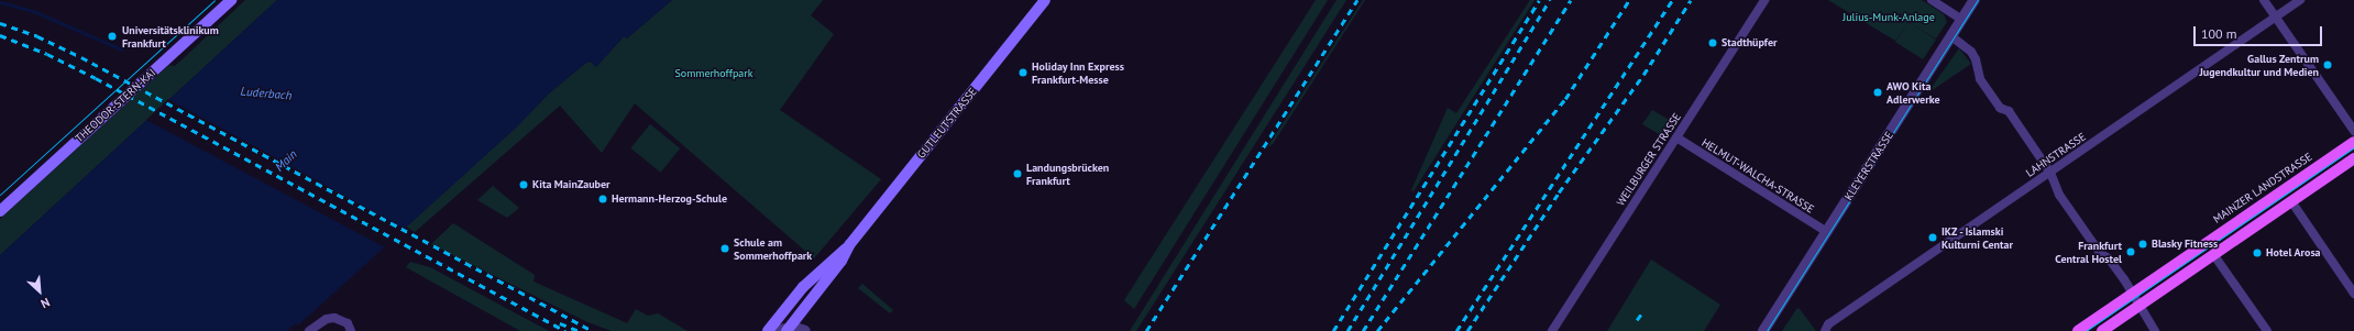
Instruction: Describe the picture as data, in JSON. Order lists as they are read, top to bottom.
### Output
{
  "streets": {
    "main road": ["THEODOR-STERN-KAI", "GUTLEUTSTRASSE", "MAINZER LANDSTRASSE"],
    "street": [
      "LAHNSTRASSE",
      "WEILBURGER STRASSE",
      "KLEYERSTRASSE",
      "HELMUT-WALCHA-STRASSE"
    ]
  },
  "crossings": [
    ["WEILBURGER STRASSE", "HELMUT-WALCHA-STRASSE"],
    ["KLEYERSTRASSE", "HELMUT-WALCHA-STRASSE"]
  ],
  "water": ["Luderbach", "Main"],
  "parks": ["Julius-Munk-Anlage", "Sommerhoffpark"],
  "places": [
    "Universitätsklinikum Frankfurt",
    "Stadthüpfer",
    "Gallus Zentrum Jugendkultur und Medien",
    "Holiday Inn Express Frankfurt-Messe",
    "AWO Kita Adlerwerke",
    "Landungsbrücken Frankfurt",
    "Kita MainZauber",
    "Hermann-Herzog-Schule",
    "IKZ - Islamski Kulturni Centar",
    "Blasky Fitness",
    "Schule am Sommerhoffpark",
    "Frankfurt Central Hostel",
    "Hotel Arosa"
  ],
  "scale_bar": "100 m",
  "north": "bottom right"
}
